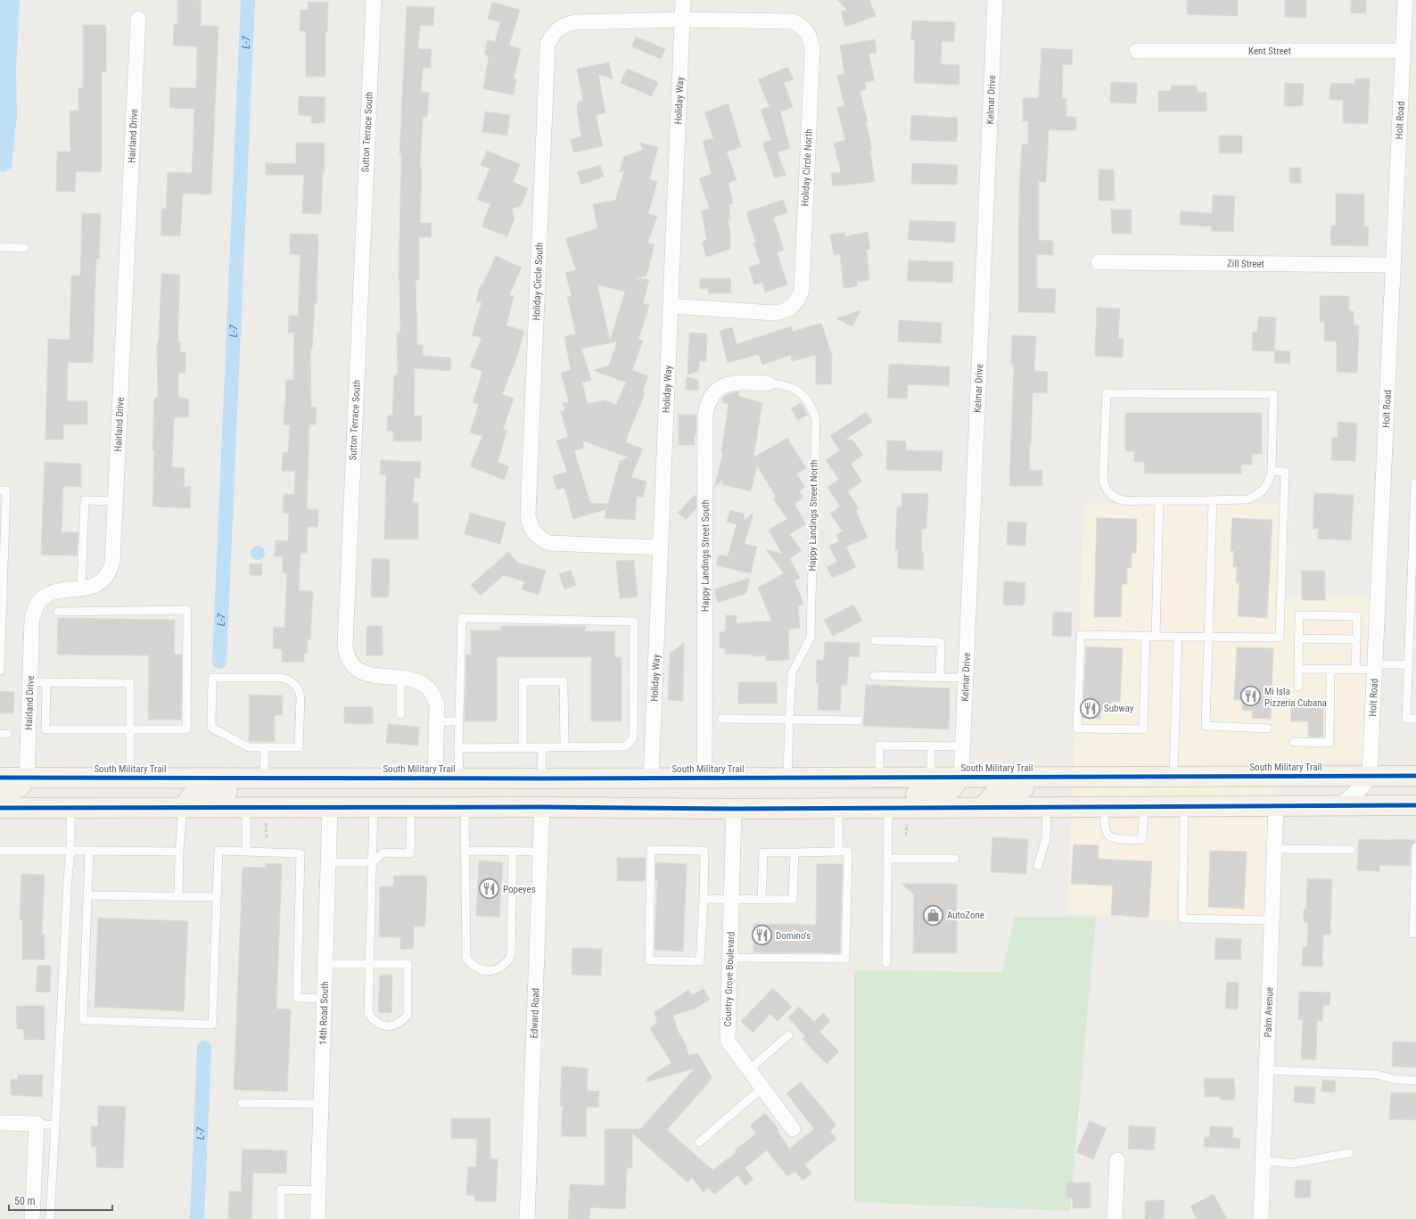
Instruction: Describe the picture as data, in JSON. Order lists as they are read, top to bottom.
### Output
{
  "streets": {
    "main road": ["South Military Trail"],
    "street": [
      "Kent Street",
      "Holiday Way",
      "Kelmar Drive",
      "Holt Road",
      "Sutton Terrace South",
      "Hairland Drive",
      "Holiday Circle North",
      "Zill Street",
      "Holiday Circle South",
      "Happy Landings Street South",
      "Country Grove Boulevard",
      "Palm Avenue",
      "14th Road South",
      "Edward Road"
    ],
    "lane": ["Happy Landings Street North"]
  },
  "crossings": [
    ["Kent Street", "Holt Road"],
    ["Holiday Way", "Holiday Circle North"],
    ["Holiday Way", "Holiday Circle South"],
    ["Holiday Way", "South Military Trail"],
    ["Kelmar Drive", "South Military Trail"],
    ["Holt Road", "Zill Street"],
    ["Holt Road", "South Military Trail"],
    ["Sutton Terrace South", "South Military Trail"],
    ["Hairland Drive", "South Military Trail"],
    ["Holiday Circle North", "Holiday Circle South"],
    ["Happy Landings Street North", "Happy Landings Street South"],
    ["Happy Landings Street South", "South Military Trail"]
  ],
  "water": ["L-7"],
  "places": {
    "restaurant": [
      "Mi Isla Pizzeria Cubana",
      "Subway",
      "Popeyes",
      "Domino's"
    ],
    "shop": ["AutoZone"]
  },
  "scale_bar": "50 m"
}
